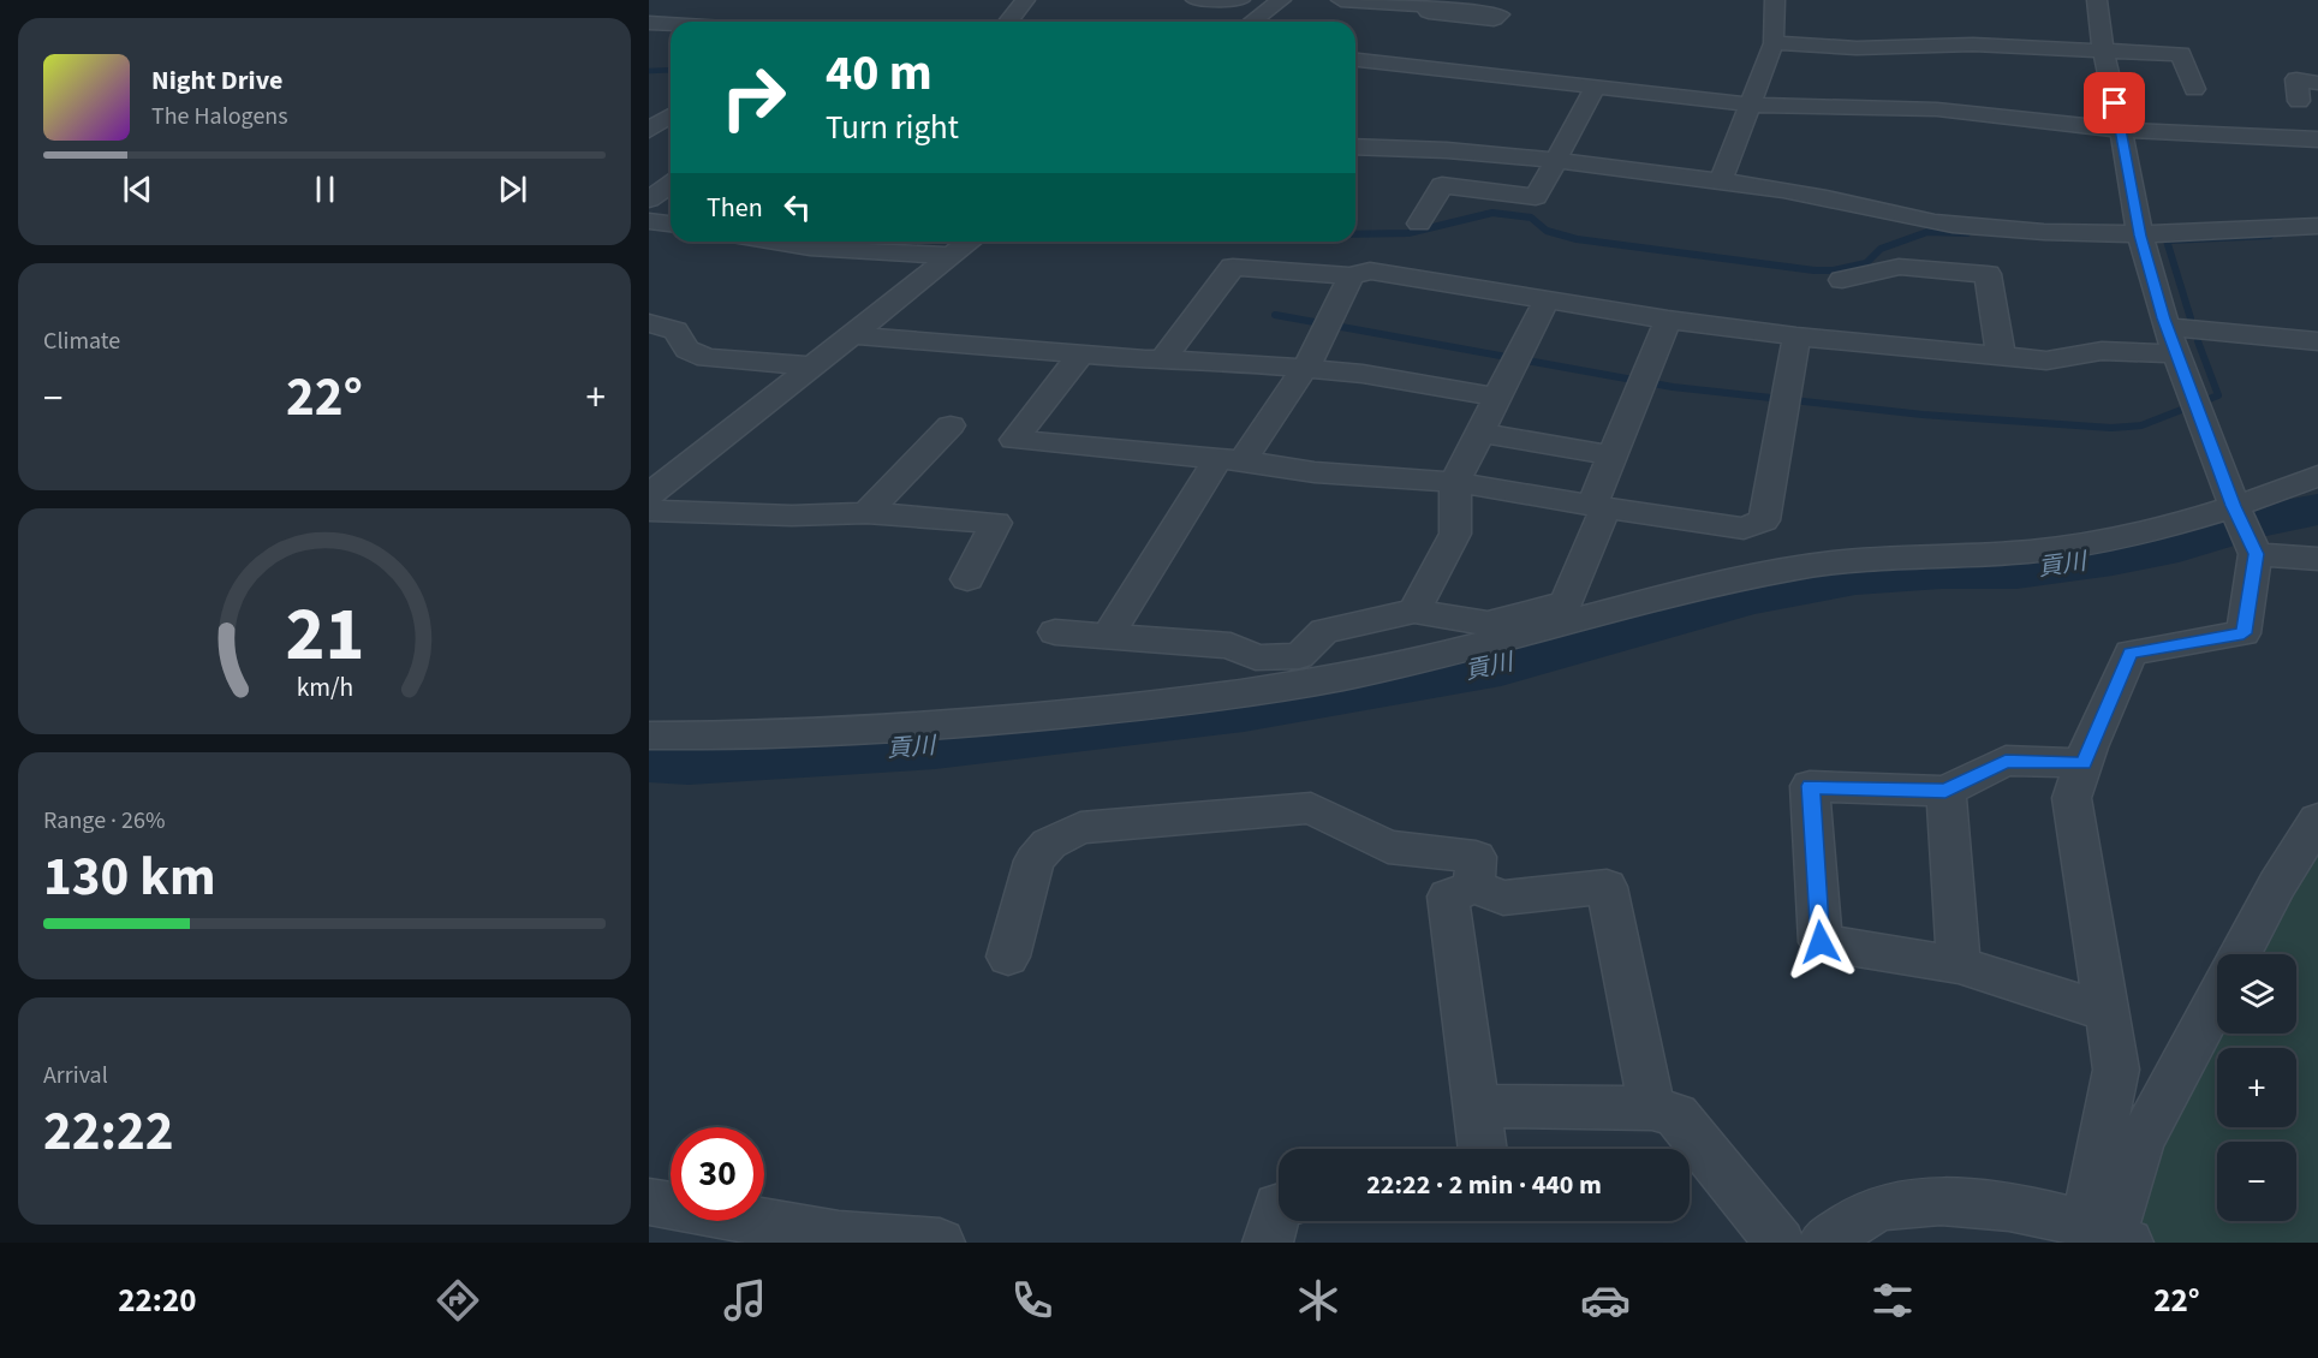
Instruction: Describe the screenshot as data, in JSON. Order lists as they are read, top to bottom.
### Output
{
  "water": ["貢川"],
  "page": {
    "turn": ["40 m", "Turn right"],
    "song": ["Night Drive", "The Halogens"],
    "then": "Then",
    "tile": [
      "Climate",
      ["Range · 26%", "130 km"],
      ["Arrival", "22:22"]
    ],
    "heat": ["−", "22°", "+"],
    "map_buttons": ["+", "−"],
    "limit": "30",
    "trip": "22:22 · 2 min · 440 m",
    "tabs": ["22:20", "22°"],
    "gauge": ["21", "km/h"]
  }
}
